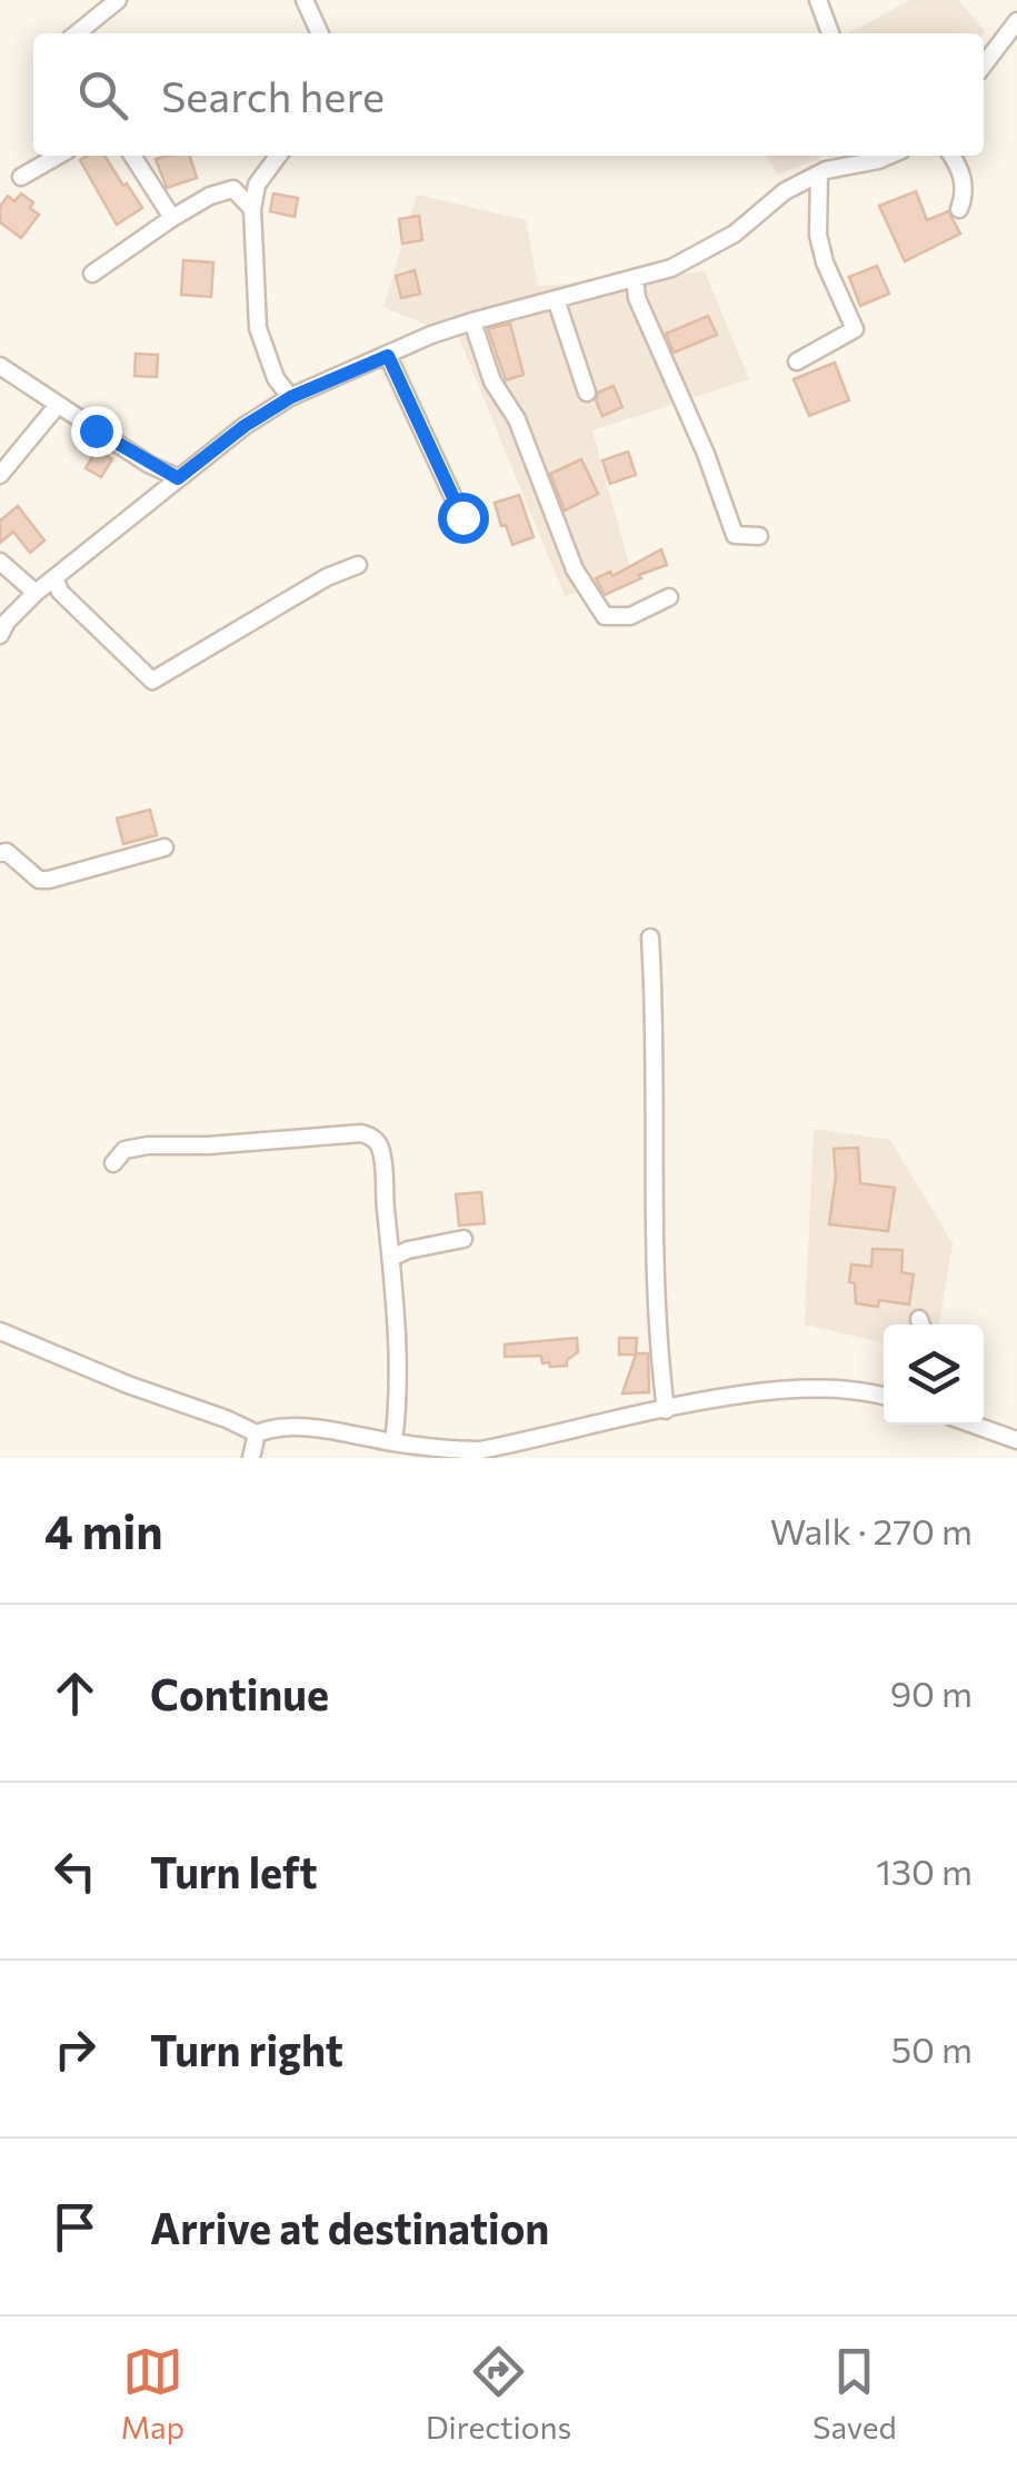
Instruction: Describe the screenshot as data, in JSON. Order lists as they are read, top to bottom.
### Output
{
  "page": {
    "search": "Search here",
    "heading": ["4 min", "Walk · 270 m"],
    "list": [
      ["Continue", "90 m"],
      ["Turn left", "130 m"],
      ["Turn right", "50 m"],
      "Arrive at destination"
    ],
    "nav": ["Map", "Directions", "Saved"]
  }
}
